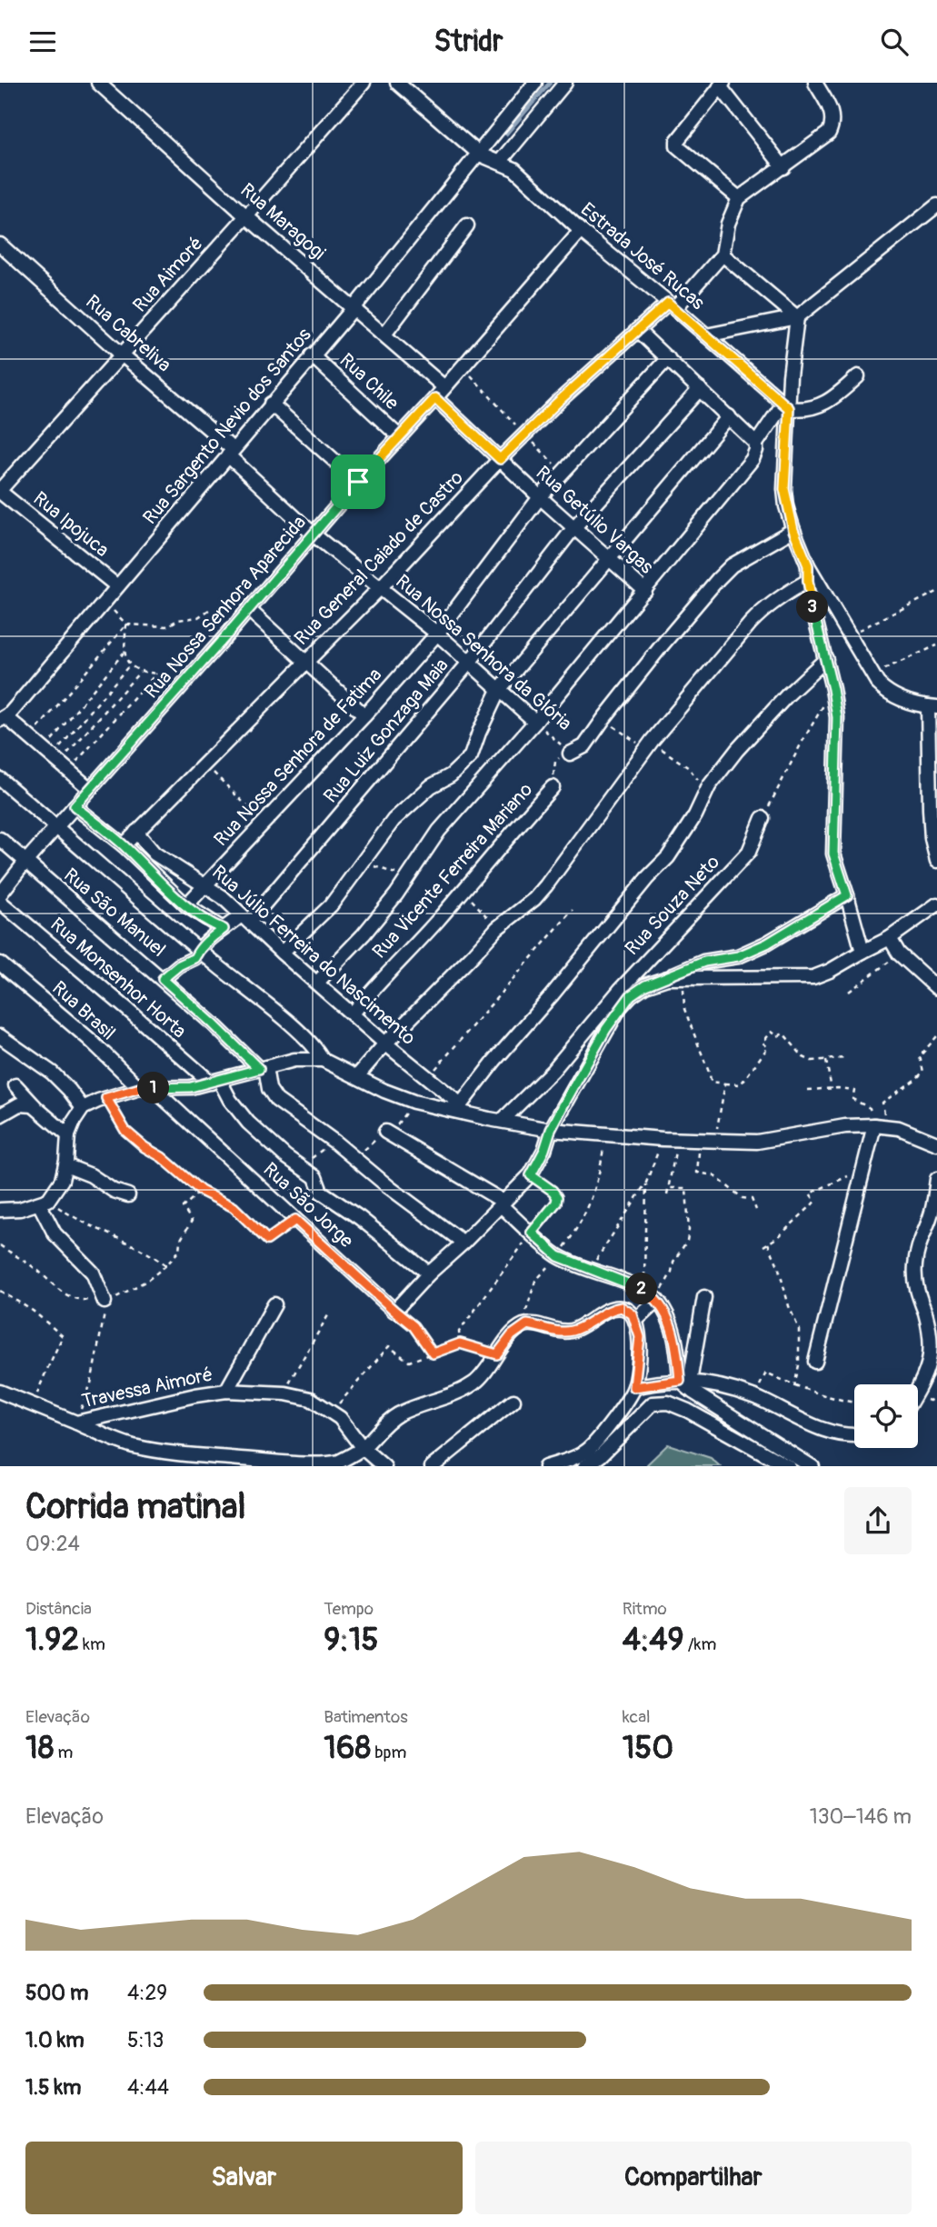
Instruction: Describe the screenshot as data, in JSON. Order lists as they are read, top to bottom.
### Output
{
  "streets": {
    "street": [
      "Rua Maragogi",
      "Estrada José Rucas",
      "Rua Aimoré",
      "Rua Cabreliva",
      "Rua Chile",
      "Rua Sargento Nevio dos Santos",
      "Rua Getúlio Vargas",
      "Rua Ipojuca",
      "Rua General Caiado de Castro",
      "Rua Nossa Senhora Aparecida",
      "Rua Nossa Senhora da Glória",
      "Rua Luiz Gonzaga Maia",
      "Rua Nossa Senhora de Fatima",
      "Rua Vicente Ferreira Mariano",
      "Rua Souza Neto",
      "Rua São Manuel",
      "Rua Júlio Ferreira do Nascimento",
      "Rua Monsenhor Horta",
      "Rua Brasil",
      "Rua São Jorge",
      "Travessa Aimoré"
    ]
  },
  "crossings": [
    ["Rua Maragogi", "Rua Aimoré"],
    ["Rua Maragogi", "Rua Sargento Nevio dos Santos"],
    ["Rua Maragogi", "Rua Nossa Senhora Aparecida"],
    ["Estrada José Rucas", "Rua Sargento Nevio dos Santos"],
    ["Estrada José Rucas", "Rua General Caiado de Castro"],
    ["Estrada José Rucas", "Rua Nossa Senhora Aparecida"],
    ["Rua Aimoré", "Rua Cabreliva"],
    ["Rua Aimoré", "Rua Ipojuca"],
    ["Rua Cabreliva", "Rua Sargento Nevio dos Santos"],
    ["Rua Cabreliva", "Rua Nossa Senhora da Glória"],
    ["Rua Chile", "Rua Sargento Nevio dos Santos"],
    ["Rua Chile", "Rua Nossa Senhora Aparecida"],
    ["Rua Sargento Nevio dos Santos", "Rua Ipojuca"],
    ["Rua Sargento Nevio dos Santos", "Rua Nossa Senhora da Glória"],
    ["Rua Getúlio Vargas", "Rua General Caiado de Castro"],
    ["Rua Getúlio Vargas", "Rua Nossa Senhora Aparecida"],
    ["Rua Getúlio Vargas", "Rua Luiz Gonzaga Maia"],
    ["Rua Getúlio Vargas", "Rua Nossa Senhora de Fatima"],
    ["Rua General Caiado de Castro", "Rua Nossa Senhora da Glória"],
    ["Rua General Caiado de Castro", "Rua Júlio Ferreira do Nascimento"],
    ["Rua Nossa Senhora Aparecida", "Rua Nossa Senhora da Glória"],
    ["Rua Nossa Senhora Aparecida", "Rua São Manuel"],
    ["Rua Nossa Senhora da Glória", "Rua Luiz Gonzaga Maia"],
    ["Rua Nossa Senhora da Glória", "Rua Nossa Senhora de Fatima"],
    ["Rua Nossa Senhora da Glória", "Rua Vicente Ferreira Mariano"],
    ["Rua Luiz Gonzaga Maia", "Rua São Manuel"],
    ["Rua Luiz Gonzaga Maia", "Rua Júlio Ferreira do Nascimento"],
    ["Rua Nossa Senhora de Fatima", "Rua Júlio Ferreira do Nascimento"],
    ["Rua Vicente Ferreira Mariano", "Rua Júlio Ferreira do Nascimento"],
    ["Rua Brasil", "Rua São Jorge"]
  ],
  "page": {
    "header": "Stridr",
    "pins": ["3", "1", "2"],
    "heading": ["Corrida matinal", "09:24"],
    "stats": [
      ["Distância", "1.92 km"],
      ["Tempo", "9:15"],
      ["Ritmo", "4:49 /km"],
      ["Elevação", "18 m"],
      ["Batimentos", "168 bpm"],
      ["kcal", "150"]
    ],
    "chart": ["Elevação", "130–146 m"],
    "list": [
      {
        "name": "500 m",
        "note": "4:29"
      },
      {
        "name": "1.0 km",
        "note": "5:13"
      },
      {
        "name": "1.5 km",
        "note": "4:44"
      }
    ],
    "buttons": ["Salvar", "Compartilhar"]
  }
}
